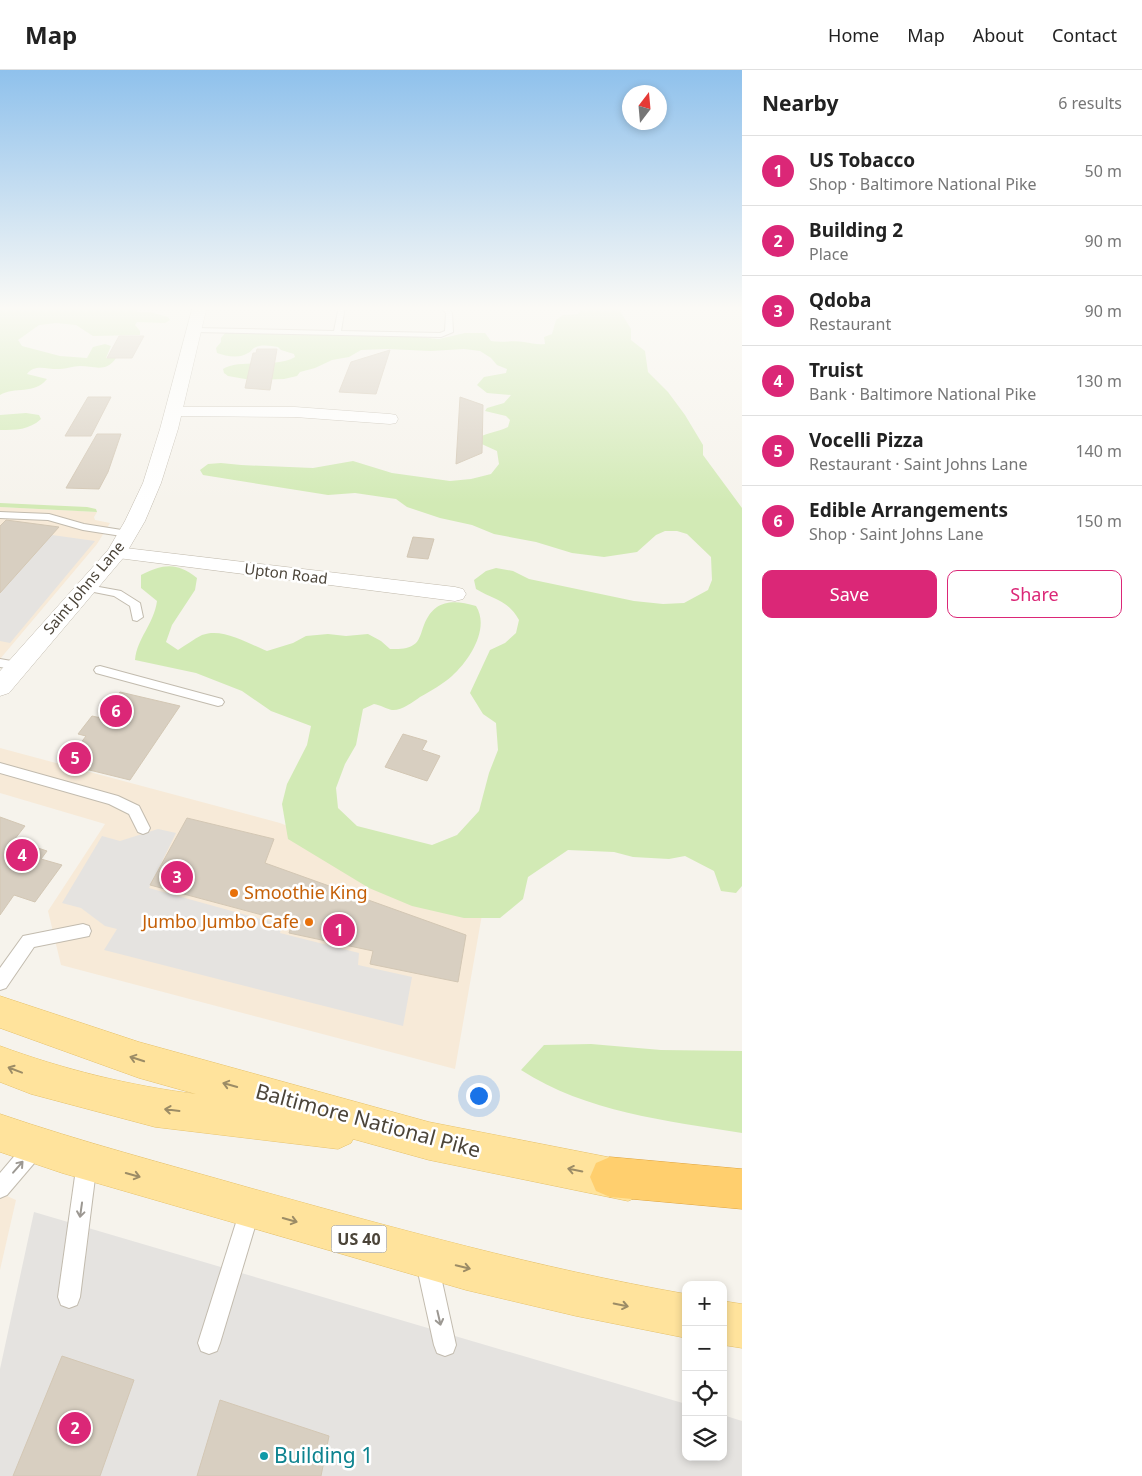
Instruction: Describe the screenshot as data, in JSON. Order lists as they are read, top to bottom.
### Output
{
  "streets": {
    "main road": ["Baltimore National Pike", "US 40"],
    "street": ["Upton Road", "Saint Johns Lane"]
  },
  "crossings": [
    ["Upton Road", "Saint Johns Lane"]
  ],
  "places": ["Smoothie King", "Jumbo Jumbo Cafe", "Building 1"],
  "north": "top",
  "page": {
    "header": "Map",
    "nav": [
      "Home",
      "Map",
      "About",
      "Contact"
    ],
    "heading": ["Nearby", "6 results"],
    "list": [
      {
        "mark": "1",
        "name": "US Tobacco",
        "note": "Shop · Baltimore National Pike",
        "value": "50 m"
      },
      {
        "mark": "2",
        "name": "Building 2",
        "note": "Place",
        "value": "90 m"
      },
      {
        "mark": "3",
        "name": "Qdoba",
        "note": "Restaurant",
        "value": "90 m"
      },
      {
        "mark": "4",
        "name": "Truist",
        "note": "Bank · Baltimore National Pike",
        "value": "130 m"
      },
      {
        "mark": "5",
        "name": "Vocelli Pizza",
        "note": "Restaurant · Saint Johns Lane",
        "value": "140 m"
      },
      {
        "mark": "6",
        "name": "Edible Arrangements",
        "note": "Shop · Saint Johns Lane",
        "value": "150 m"
      }
    ],
    "buttons": ["Save", "Share"],
    "pins": [
      "6",
      "5",
      "4",
      "3",
      "1",
      "2"
    ],
    "map_buttons": ["+", "−"]
  }
}
